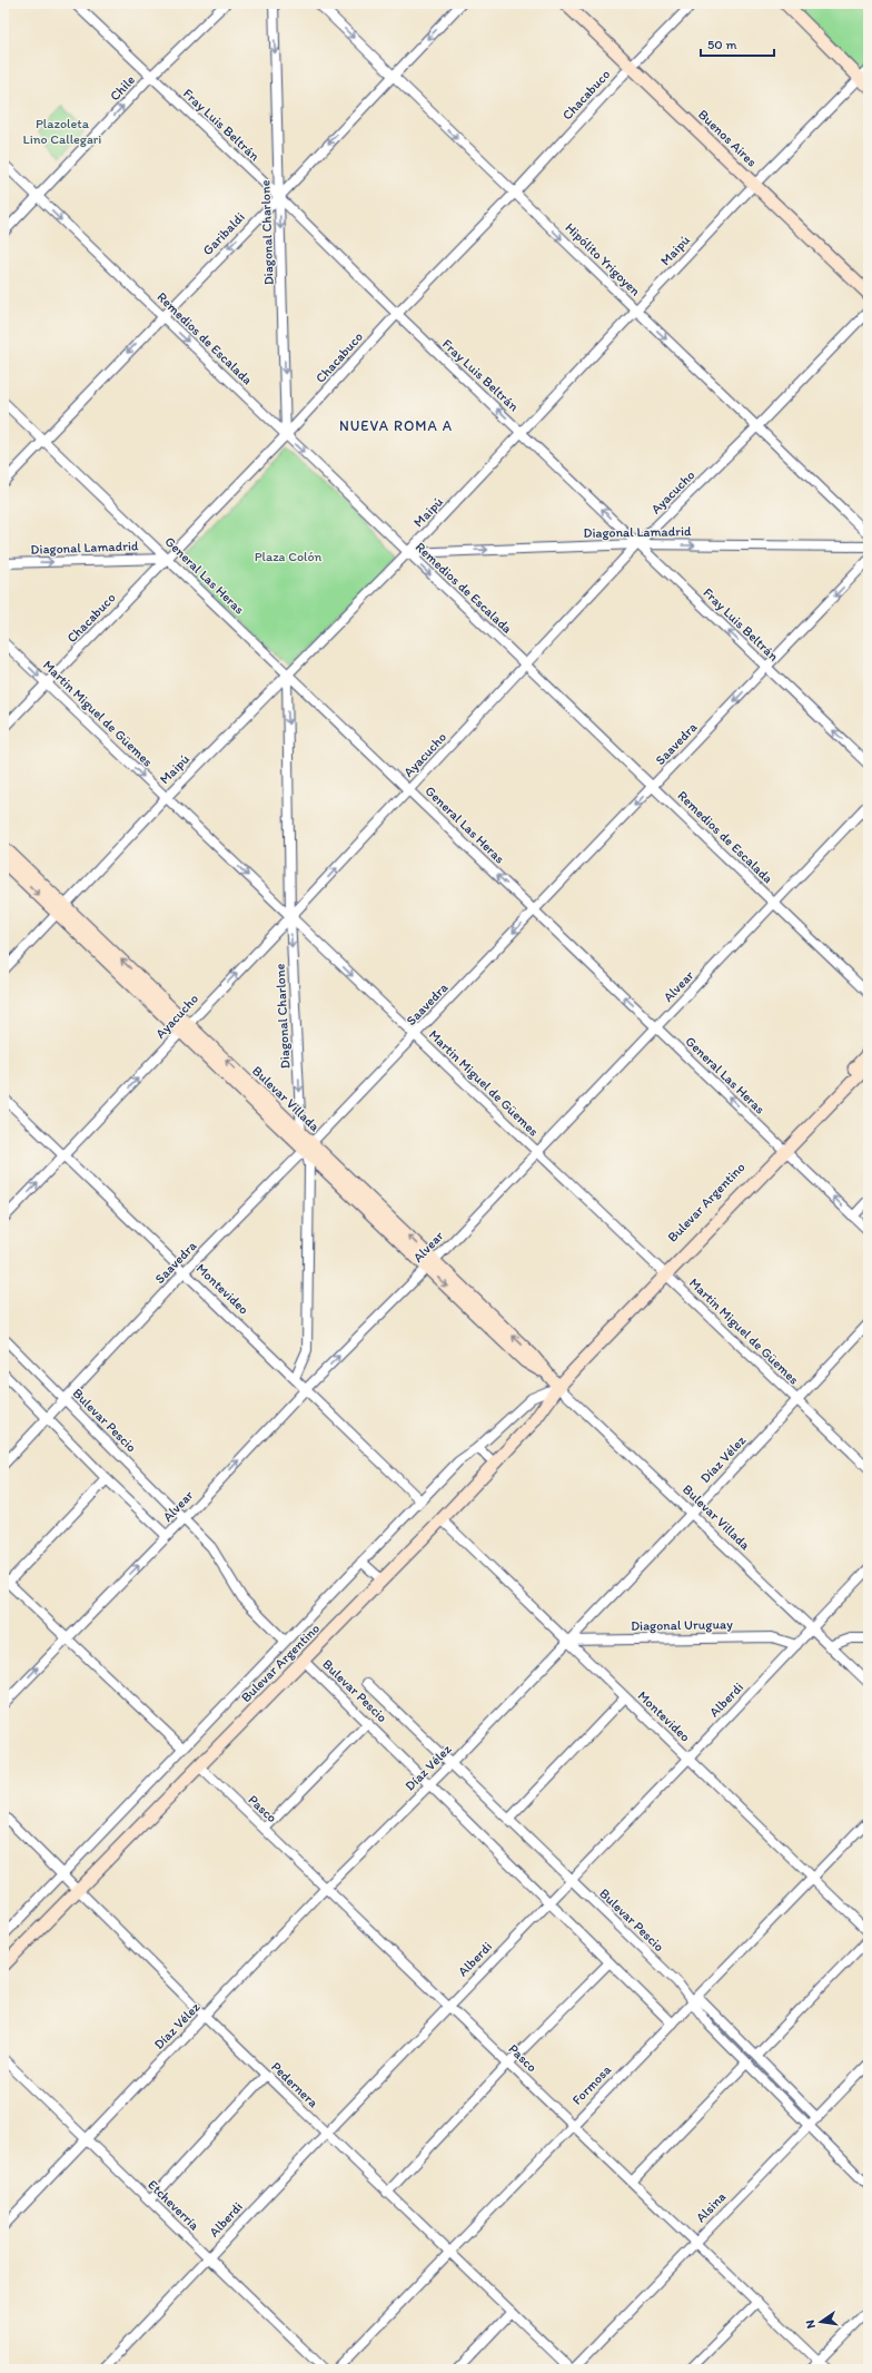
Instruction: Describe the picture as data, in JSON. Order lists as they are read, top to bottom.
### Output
{
  "streets": {
    "main road": ["Buenos Aires", "Bulevar Villada", "Bulevar Argentino"],
    "street": [
      "Chile",
      "Chacabuco",
      "Fray Luis Beltrán",
      "Diagonal Charlone",
      "Garibaldi",
      "Maipú",
      "Hipólito Yrigoyen",
      "Remedios de Escalada",
      "Ayacucho",
      "Diagonal Lamadrid",
      "General Las Heras",
      "Martin Miguel de Güemes",
      "Saavedra",
      "Alvear",
      "Montevideo",
      "Bulevar Pescio",
      "Díaz Vélez",
      "Diagonal Uruguay",
      "Alberdi",
      "Pasco",
      "Pedernera",
      "Formosa",
      "Etcheverría",
      "Alsina"
    ]
  },
  "crossings": [
    ["Chile", "Fray Luis Beltrán"],
    ["Chile", "Remedios de Escalada"],
    ["Chacabuco", "Fray Luis Beltrán"],
    ["Chacabuco", "Buenos Aires"],
    ["Chacabuco", "Diagonal Charlone"],
    ["Chacabuco", "Hipólito Yrigoyen"],
    ["Chacabuco", "Remedios de Escalada"],
    ["Chacabuco", "Diagonal Lamadrid"],
    ["Chacabuco", "General Las Heras"],
    ["Chacabuco", "Martin Miguel de Güemes"],
    ["Fray Luis Beltrán", "Diagonal Charlone"],
    ["Fray Luis Beltrán", "Garibaldi"],
    ["Fray Luis Beltrán", "Maipú"],
    ["Fray Luis Beltrán", "Ayacucho"],
    ["Fray Luis Beltrán", "Diagonal Lamadrid"],
    ["Fray Luis Beltrán", "Saavedra"],
    ["Buenos Aires", "Maipú"],
    ["Diagonal Charlone", "Garibaldi"],
    ["Diagonal Charlone", "Maipú"],
    ["Diagonal Charlone", "Remedios de Escalada"],
    ["Diagonal Charlone", "Ayacucho"],
    ["Diagonal Charlone", "General Las Heras"],
    ["Diagonal Charlone", "Martin Miguel de Güemes"],
    ["Diagonal Charlone", "Bulevar Villada"],
    ["Garibaldi", "Hipólito Yrigoyen"],
    ["Garibaldi", "Remedios de Escalada"],
    ["Garibaldi", "General Las Heras"],
    ["Maipú", "Hipólito Yrigoyen"],
    ["Maipú", "Remedios de Escalada"],
    ["Maipú", "Diagonal Lamadrid"],
    ["Maipú", "General Las Heras"],
    ["Maipú", "Martin Miguel de Güemes"],
    ["Maipú", "Bulevar Villada"],
    ["Hipólito Yrigoyen", "Ayacucho"],
    ["Remedios de Escalada", "Ayacucho"],
    ["Remedios de Escalada", "Diagonal Lamadrid"],
    ["Remedios de Escalada", "Saavedra"],
    ["Remedios de Escalada", "Alvear"],
    ["Ayacucho", "Diagonal Lamadrid"],
    ["Ayacucho", "General Las Heras"],
    ["Ayacucho", "Martin Miguel de Güemes"],
    ["Ayacucho", "Bulevar Villada"],
    ["Ayacucho", "Montevideo"],
    ["Diagonal Lamadrid", "General Las Heras"],
    ["General Las Heras", "Saavedra"],
    ["General Las Heras", "Alvear"],
    ["General Las Heras", "Bulevar Argentino"],
    ["Martin Miguel de Güemes", "Saavedra"],
    ["Martin Miguel de Güemes", "Alvear"],
    ["Martin Miguel de Güemes", "Bulevar Argentino"],
    ["Martin Miguel de Güemes", "Díaz Vélez"],
    ["Saavedra", "Bulevar Villada"],
    ["Saavedra", "Montevideo"],
    ["Saavedra", "Bulevar Pescio"],
    ["Alvear", "Bulevar Villada"],
    ["Alvear", "Montevideo"],
    ["Alvear", "Bulevar Pescio"],
    ["Bulevar Villada", "Bulevar Argentino"],
    ["Bulevar Villada", "Díaz Vélez"],
    ["Bulevar Villada", "Alberdi"],
    ["Bulevar Argentino", "Montevideo"],
    ["Bulevar Argentino", "Bulevar Pescio"],
    ["Bulevar Argentino", "Pasco"],
    ["Bulevar Argentino", "Pedernera"],
    ["Montevideo", "Díaz Vélez"],
    ["Montevideo", "Diagonal Uruguay"],
    ["Montevideo", "Alberdi"],
    ["Montevideo", "Formosa"],
    ["Bulevar Pescio", "Díaz Vélez"],
    ["Bulevar Pescio", "Alberdi"],
    ["Bulevar Pescio", "Formosa"],
    ["Bulevar Pescio", "Alsina"],
    ["Díaz Vélez", "Diagonal Uruguay"],
    ["Díaz Vélez", "Pasco"],
    ["Díaz Vélez", "Pedernera"],
    ["Díaz Vélez", "Etcheverría"],
    ["Diagonal Uruguay", "Alberdi"],
    ["Alberdi", "Pasco"],
    ["Alberdi", "Pedernera"],
    ["Alberdi", "Etcheverría"],
    ["Pasco", "Formosa"],
    ["Pasco", "Alsina"],
    ["Pedernera", "Formosa"],
    ["Pedernera", "Alsina"]
  ],
  "one_way": [
    "Chile",
    "Fray Luis Beltrán",
    "Diagonal Charlone",
    "Garibaldi",
    "Hipólito Yrigoyen",
    "Remedios de Escalada",
    "Ayacucho",
    "Diagonal Lamadrid",
    "General Las Heras",
    "Martin Miguel de Güemes",
    "Saavedra",
    "Alvear"
  ],
  "districts": ["NUEVA ROMA A"],
  "parks": ["Plazoleta Lino Callegari", "Plaza Colón"],
  "scale_bar": "50 m",
  "north": "left"
}
